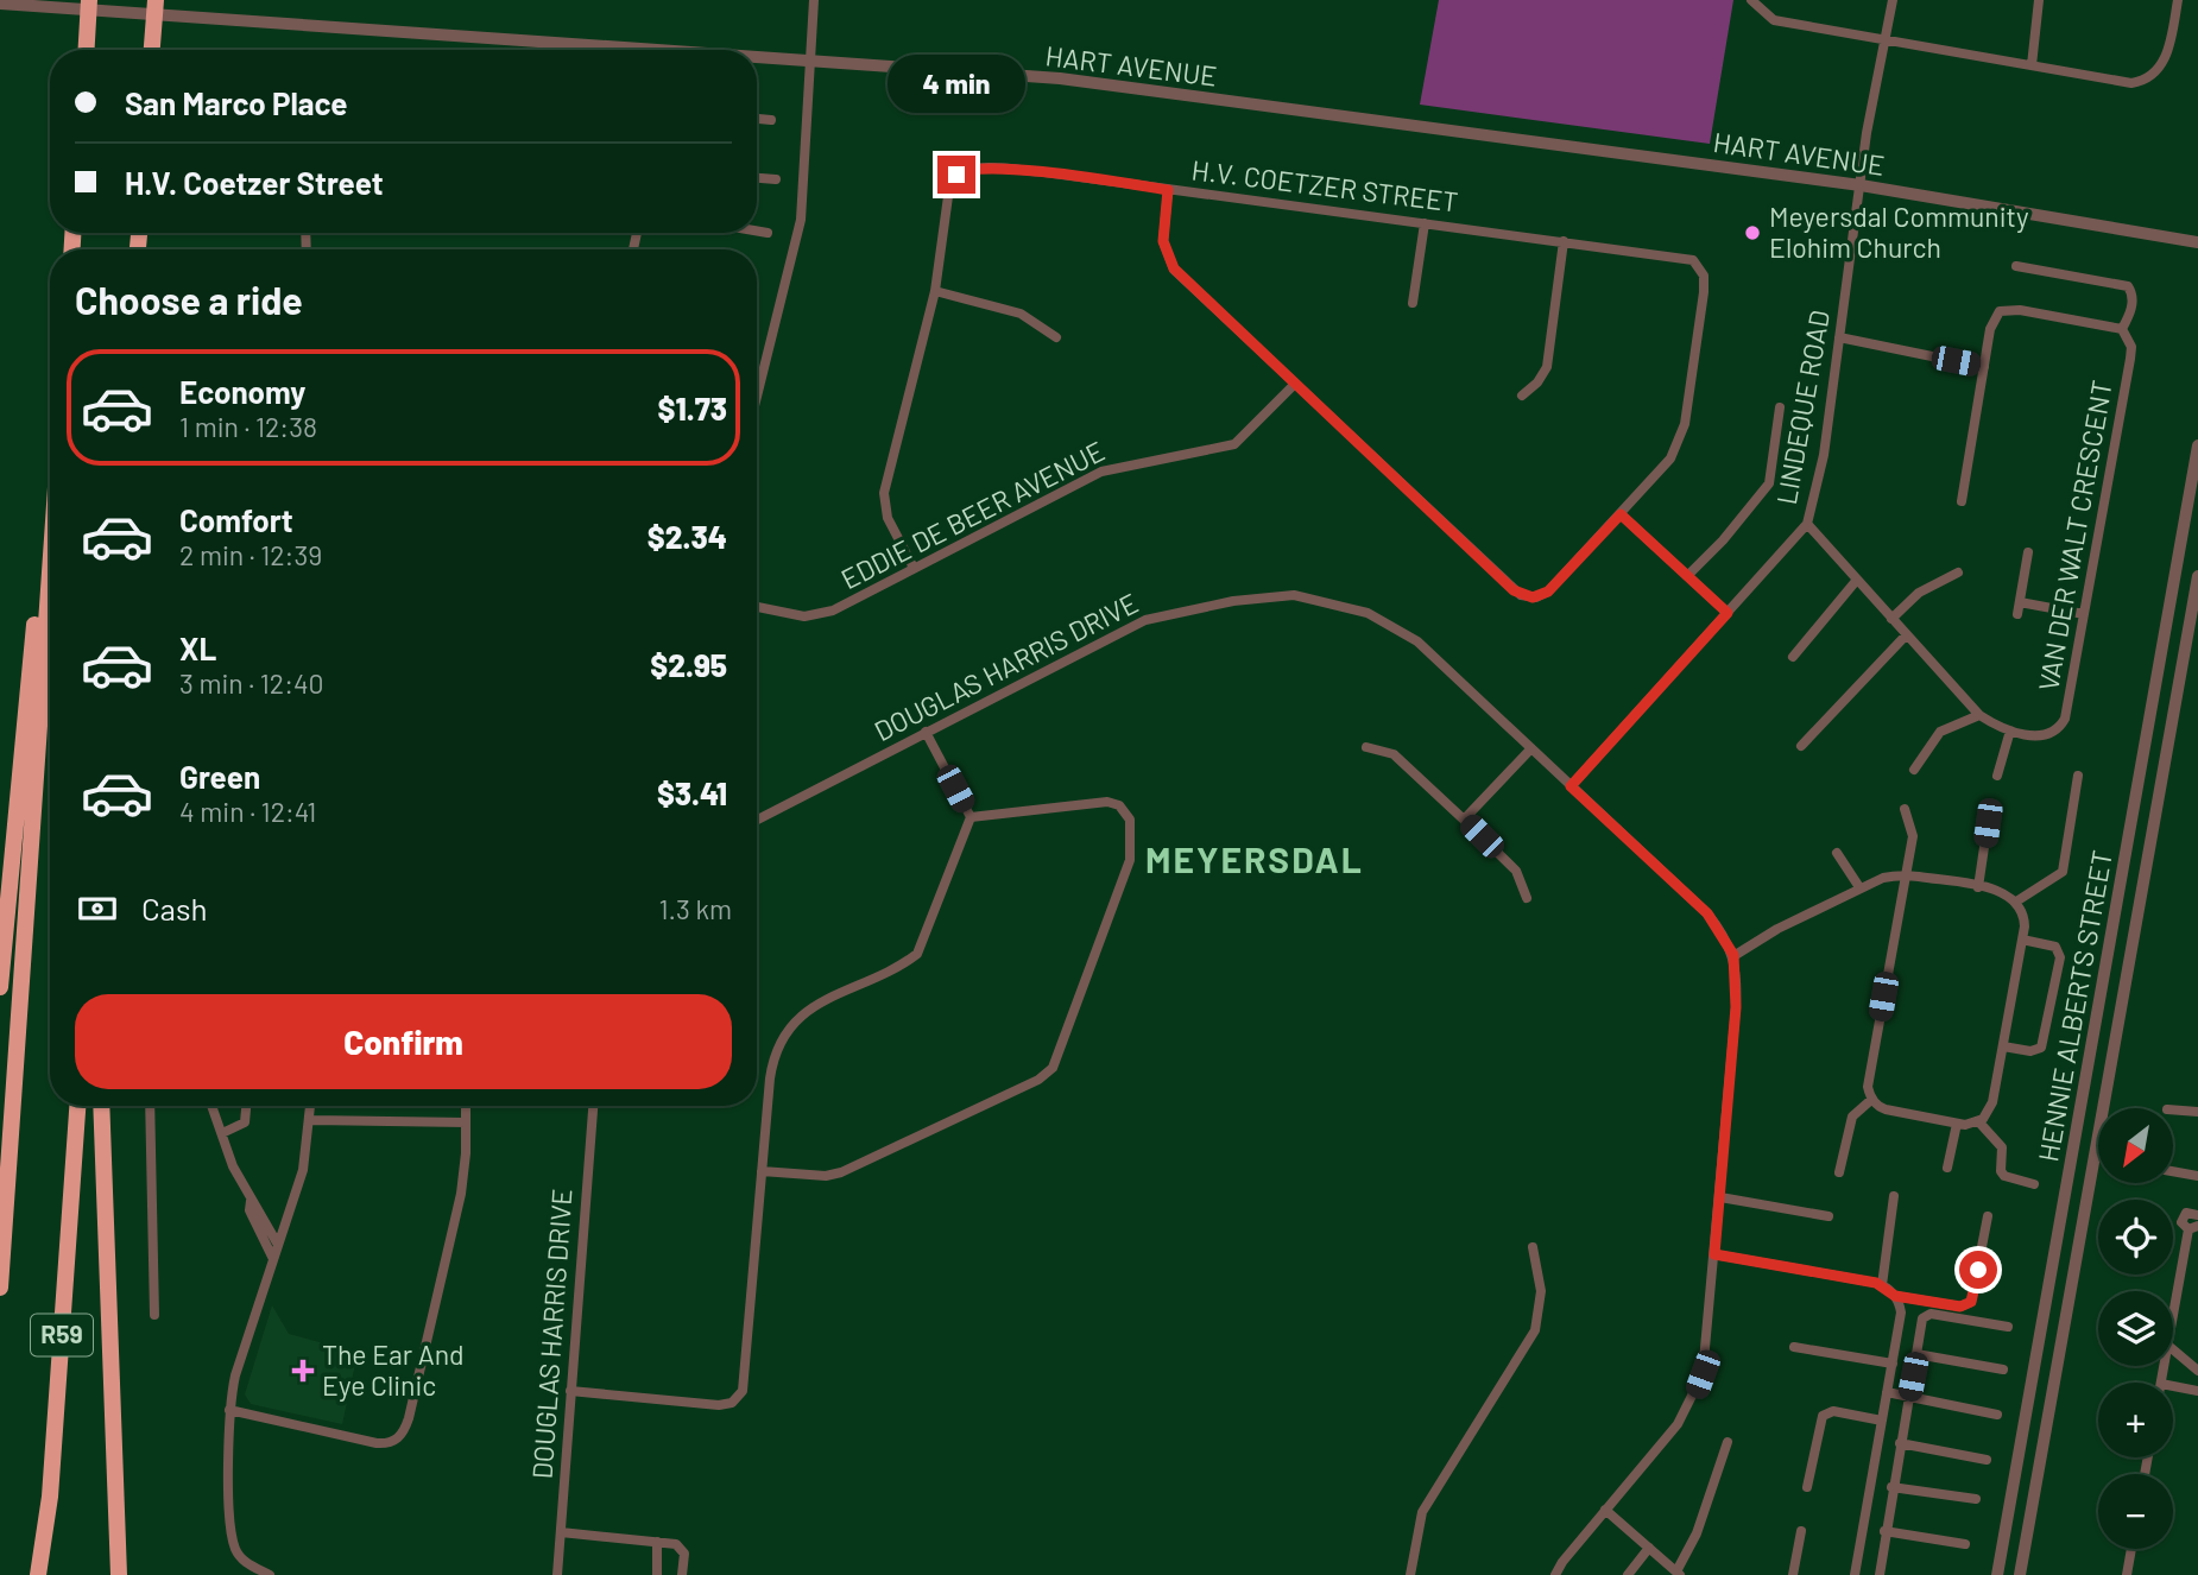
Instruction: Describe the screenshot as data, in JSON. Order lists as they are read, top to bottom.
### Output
{
  "streets": {
    "highway": ["R59"],
    "street": [
      "HART AVENUE",
      "H.V. COETZER STREET",
      "LINDEQUE ROAD",
      "EDDIE DE BEER AVENUE",
      "VAN DER WALT CRESCENT",
      "DOUGLAS HARRIS DRIVE",
      "HENNIE ALBERTS STREET"
    ]
  },
  "crossings": [
    ["HART AVENUE", "LINDEQUE ROAD"],
    ["H.V. COETZER STREET", "EDDIE DE BEER AVENUE"],
    ["LINDEQUE ROAD", "VAN DER WALT CRESCENT"],
    ["LINDEQUE ROAD", "DOUGLAS HARRIS DRIVE"]
  ],
  "districts": ["MEYERSDAL"],
  "places": {
    "other": ["Meyersdal Community Elohim Church"],
    "health": ["The Ear And Eye Clinic"]
  },
  "north": "bottom left",
  "page": {
    "banner": ["San Marco Place", "H.V. Coetzer Street"],
    "bubble": "4 min",
    "heading": "Choose a ride",
    "list": [
      {
        "name": "Economy",
        "note": "1 min · 12:38",
        "value": "$1.73"
      },
      {
        "name": "Comfort",
        "note": "2 min · 12:39",
        "value": "$2.34"
      },
      {
        "name": "XL",
        "note": "3 min · 12:40",
        "value": "$2.95"
      },
      {
        "name": "Green",
        "note": "4 min · 12:41",
        "value": "$3.41"
      }
    ],
    "pay": ["Cash", "1.3 km"],
    "buttons": "Confirm",
    "map_buttons": ["+", "−"]
  }
}
